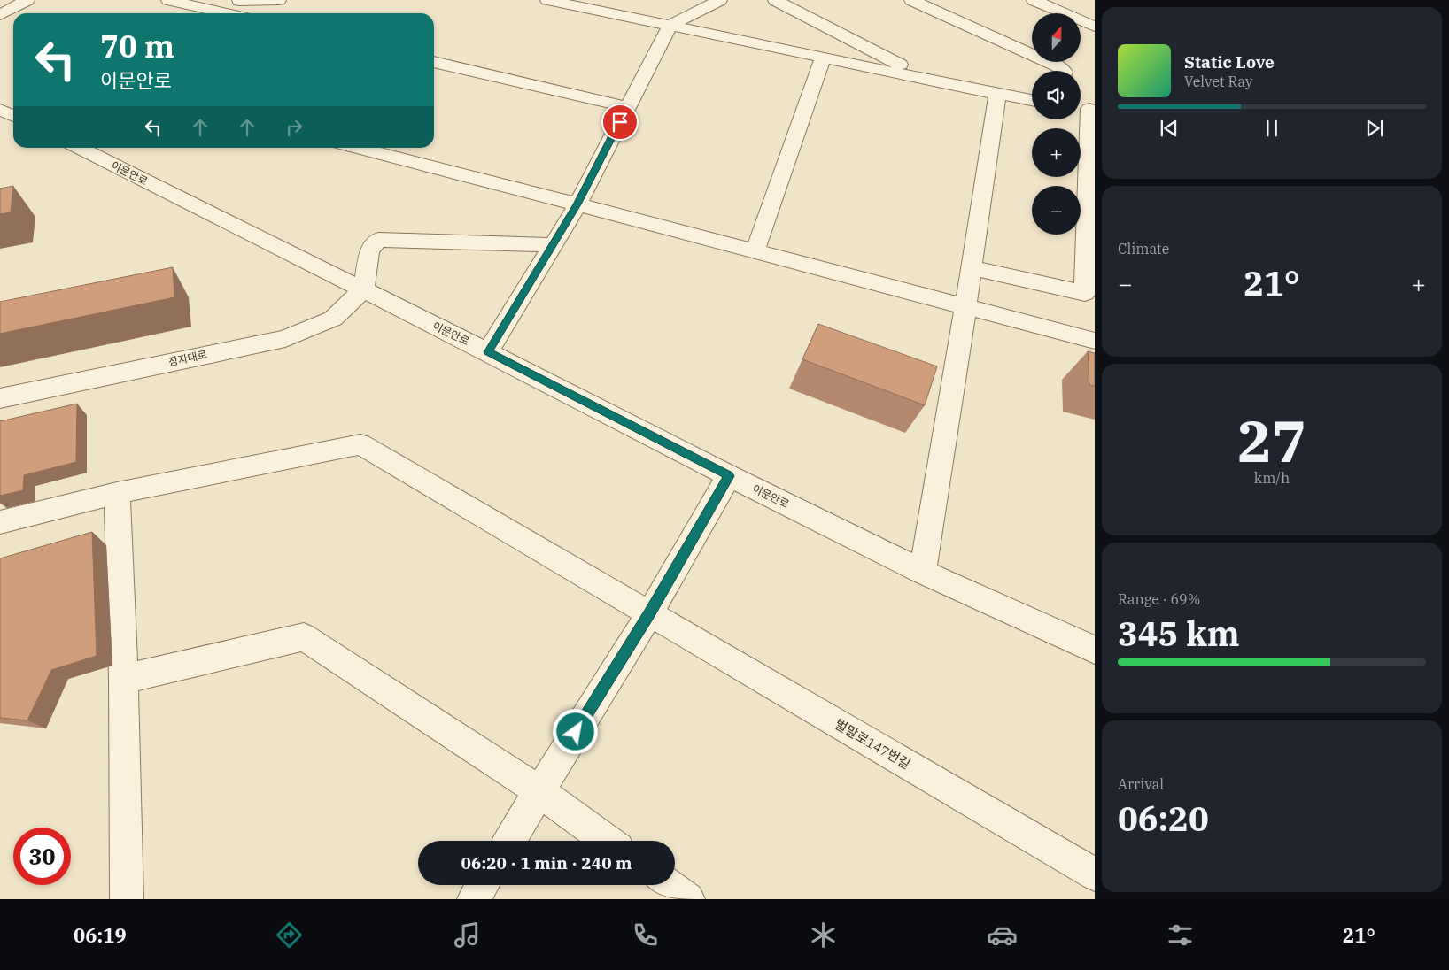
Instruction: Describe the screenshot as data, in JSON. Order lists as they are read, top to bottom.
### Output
{
  "streets": {
    "street": ["이문안로", "장자대로", "벌말로147번길"]
  },
  "crossings": [
    ["이문안로", "장자대로"]
  ],
  "north": "top",
  "page": {
    "map_buttons": ["+", "−"],
    "turn": ["70 m", "이문안로"],
    "song": ["Static Love", "Velvet Ray"],
    "tile": [
      "Climate",
      ["27", "km/h"],
      ["Range · 69%", "345 km"],
      ["Arrival", "06:20"]
    ],
    "heat": ["−", "21°", "+"],
    "limit": "30",
    "trip": "06:20 · 1 min · 240 m",
    "tabs": ["06:19", "21°"]
  }
}
